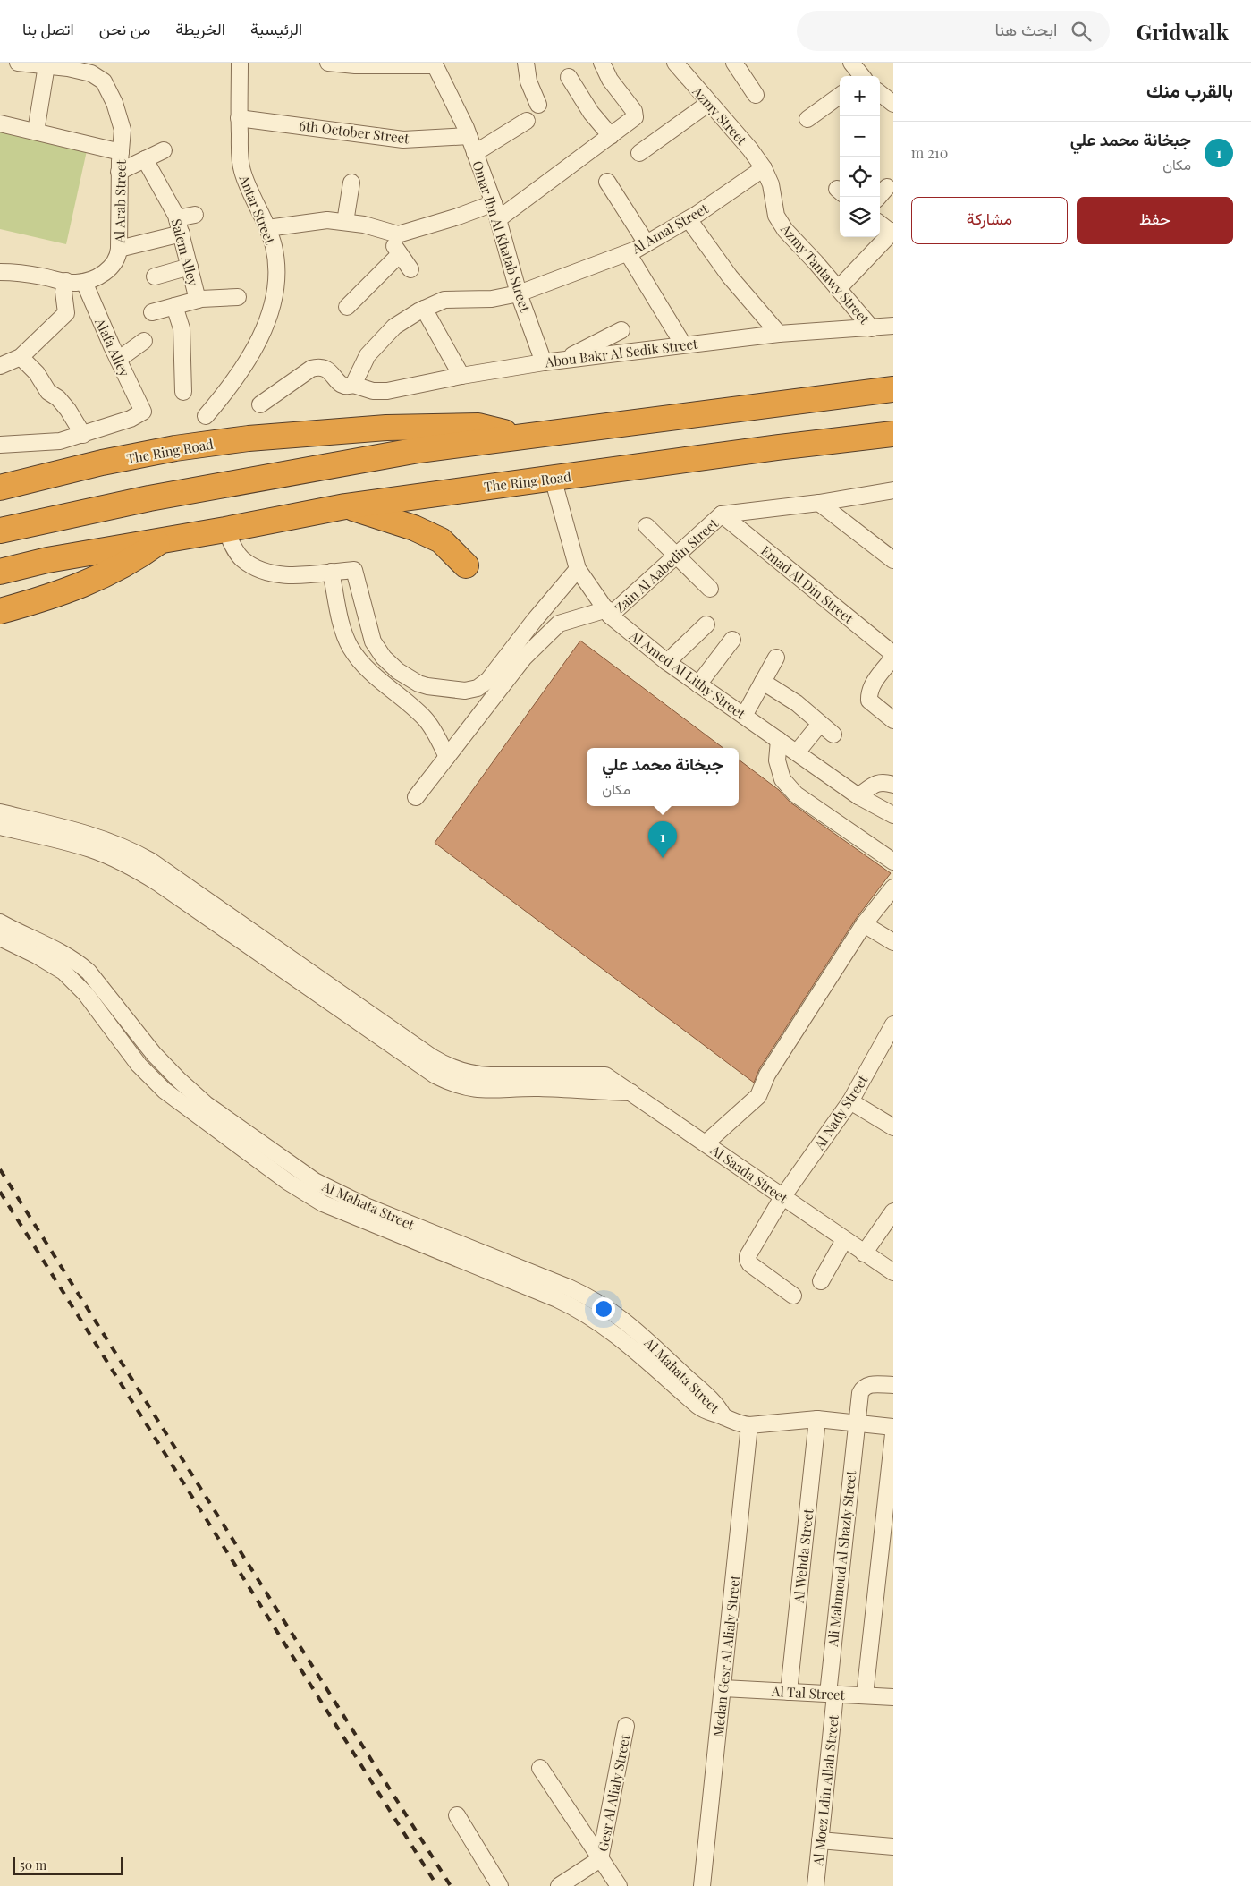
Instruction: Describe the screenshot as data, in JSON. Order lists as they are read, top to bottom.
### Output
{
  "streets": {
    "highway": ["The Ring Road"],
    "street": [
      "Azmy Street",
      "6th October Street",
      "Al Arab Street",
      "Antar Street",
      "Al Amal Street",
      "Omar Ibn Al Khatab Street",
      "Salem Alley",
      "Azmy Tantawy Street",
      "Alafa Alley",
      "Abou Bakr Al Sedik Street",
      "Zain Al Aabedin Street",
      "Emad Al Din Street",
      "Al Amed Al Lithy Street",
      "Al Nady Street",
      "Al Saada Street",
      "Al Mahata Street",
      "Al Wehda Street",
      "Ali Mahmoud Al Shazly Street",
      "Medan Gesr Al Alialy Street",
      "Al Tal Street",
      "Al Moez Ldin Allah Street",
      "Gesr Al Alialy Street"
    ]
  },
  "crossings": [
    ["Azmy Street", "Al Amal Street"],
    ["Azmy Street", "Azmy Tantawy Street"],
    ["6th October Street", "Antar Street"],
    ["6th October Street", "Omar Ibn Al Khatab Street"],
    ["Al Arab Street", "Alafa Alley"],
    ["Al Amal Street", "Omar Ibn Al Khatab Street"],
    ["Al Amal Street", "Azmy Tantawy Street"],
    ["Al Amal Street", "Abou Bakr Al Sedik Street"],
    ["Omar Ibn Al Khatab Street", "Abou Bakr Al Sedik Street"],
    ["Azmy Tantawy Street", "Abou Bakr Al Sedik Street"],
    ["The Ring Road", "Al Amed Al Lithy Street"],
    ["Zain Al Aabedin Street", "Emad Al Din Street"],
    ["Zain Al Aabedin Street", "Al Amed Al Lithy Street"],
    ["Al Nady Street", "Al Saada Street"],
    ["Al Wehda Street", "Al Tal Street"],
    ["Ali Mahmoud Al Shazly Street", "Al Tal Street"],
    ["Ali Mahmoud Al Shazly Street", "Al Moez Ldin Allah Street"],
    ["Medan Gesr Al Alialy Street", "Al Tal Street"],
    ["Al Tal Street", "Al Moez Ldin Allah Street"]
  ],
  "scale_bar": "50 m",
  "page": {
    "header": "Gridwalk",
    "search": "ابحث هنا",
    "nav": [
      "الرئيسية",
      "الخريطة",
      "من نحن",
      "اتصل بنا"
    ],
    "heading": "بالقرب منك",
    "map_buttons": ["+", "−"],
    "list": [
      {
        "mark": "1",
        "name": "جبخانة محمد علي",
        "note": "مكان",
        "value": "210 m"
      }
    ],
    "buttons": ["حفظ", "مشاركة"],
    "popup": ["جبخانة محمد علي", "مكان"],
    "pins": "1",
    "scale": "50 m"
  }
}
